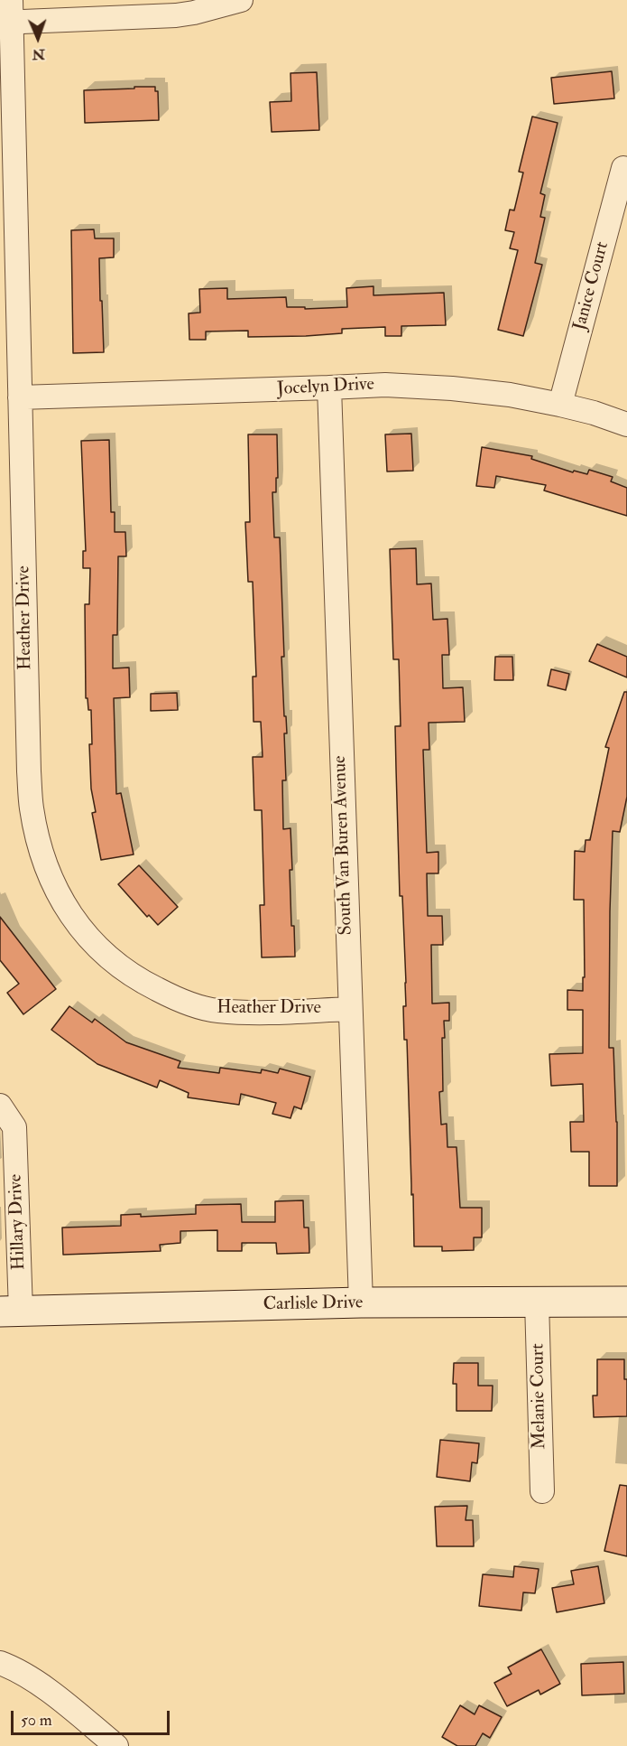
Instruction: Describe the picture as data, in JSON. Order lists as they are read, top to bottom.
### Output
{
  "streets": {
    "street": [
      "Janice Court",
      "Jocelyn Drive",
      "Heather Drive",
      "South Van Buren Avenue",
      "Hillary Drive",
      "Carlisle Drive",
      "Melanie Court"
    ]
  },
  "crossings": [
    ["Janice Court", "Jocelyn Drive"],
    ["Jocelyn Drive", "Heather Drive"],
    ["Jocelyn Drive", "South Van Buren Avenue"],
    ["Heather Drive", "South Van Buren Avenue"],
    ["South Van Buren Avenue", "Carlisle Drive"],
    ["Hillary Drive", "Carlisle Drive"],
    ["Carlisle Drive", "Melanie Court"]
  ],
  "scale_bar": "50 m",
  "north": "bottom"
}
